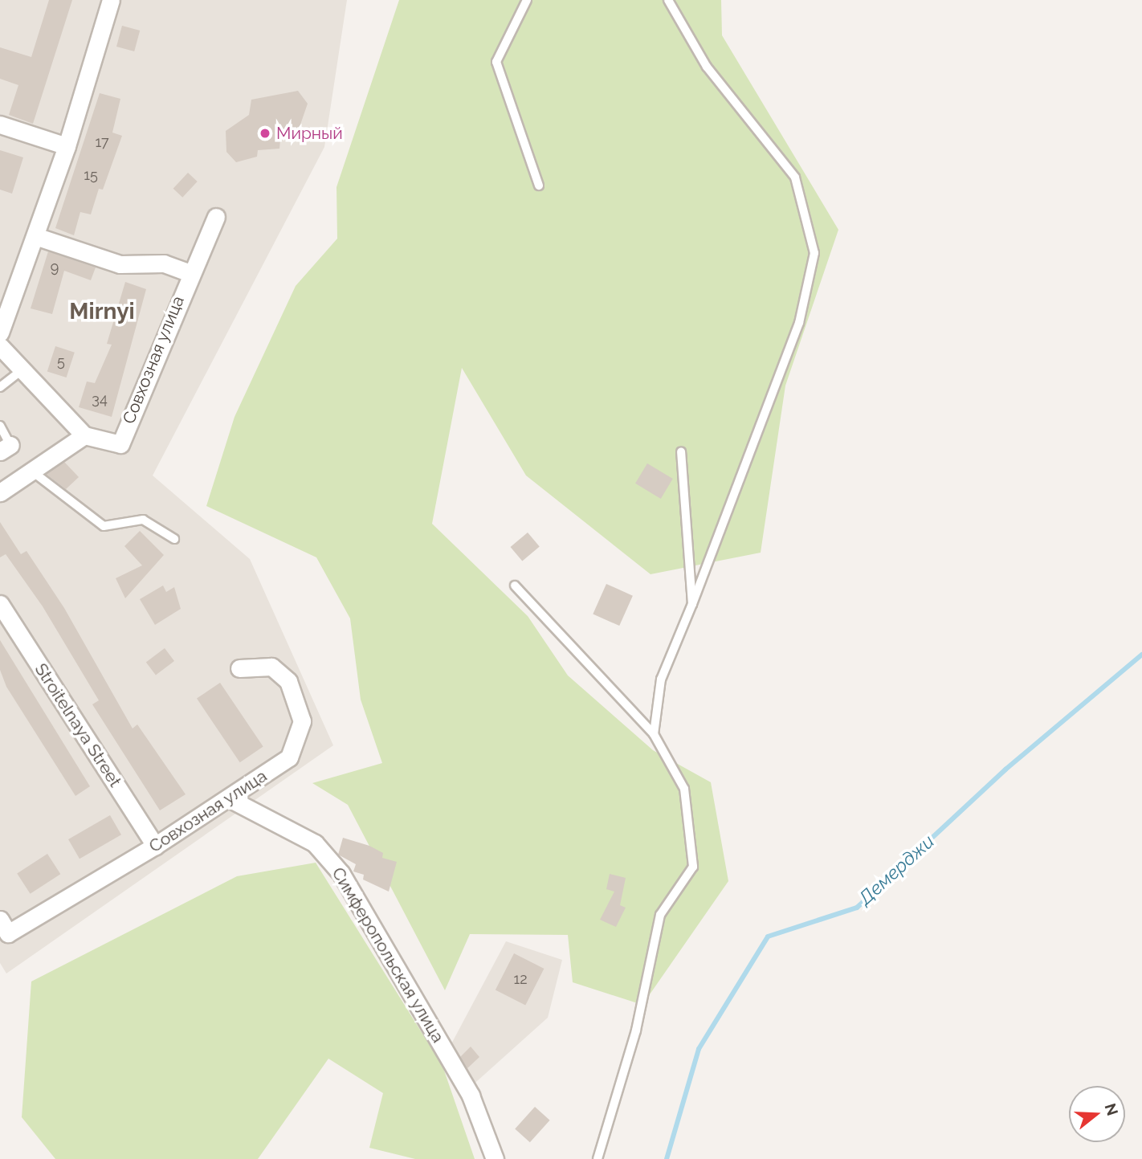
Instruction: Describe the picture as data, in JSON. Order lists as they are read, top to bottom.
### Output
{
  "streets": {
    "street": ["Совхозная улица", "Stroitelnaya Street", "Симферопольская улица"]
  },
  "crossings": [
    ["Совхозная улица", "Stroitelnaya Street"],
    ["Совхозная улица", "Симферопольская улица"]
  ],
  "districts": ["Mirnyi"],
  "water": ["Демерджи"],
  "places": ["Мирный"],
  "house_numbers": [
    "17",
    "15",
    "9",
    "5",
    "34",
    "12"
  ],
  "north": "right"
}
